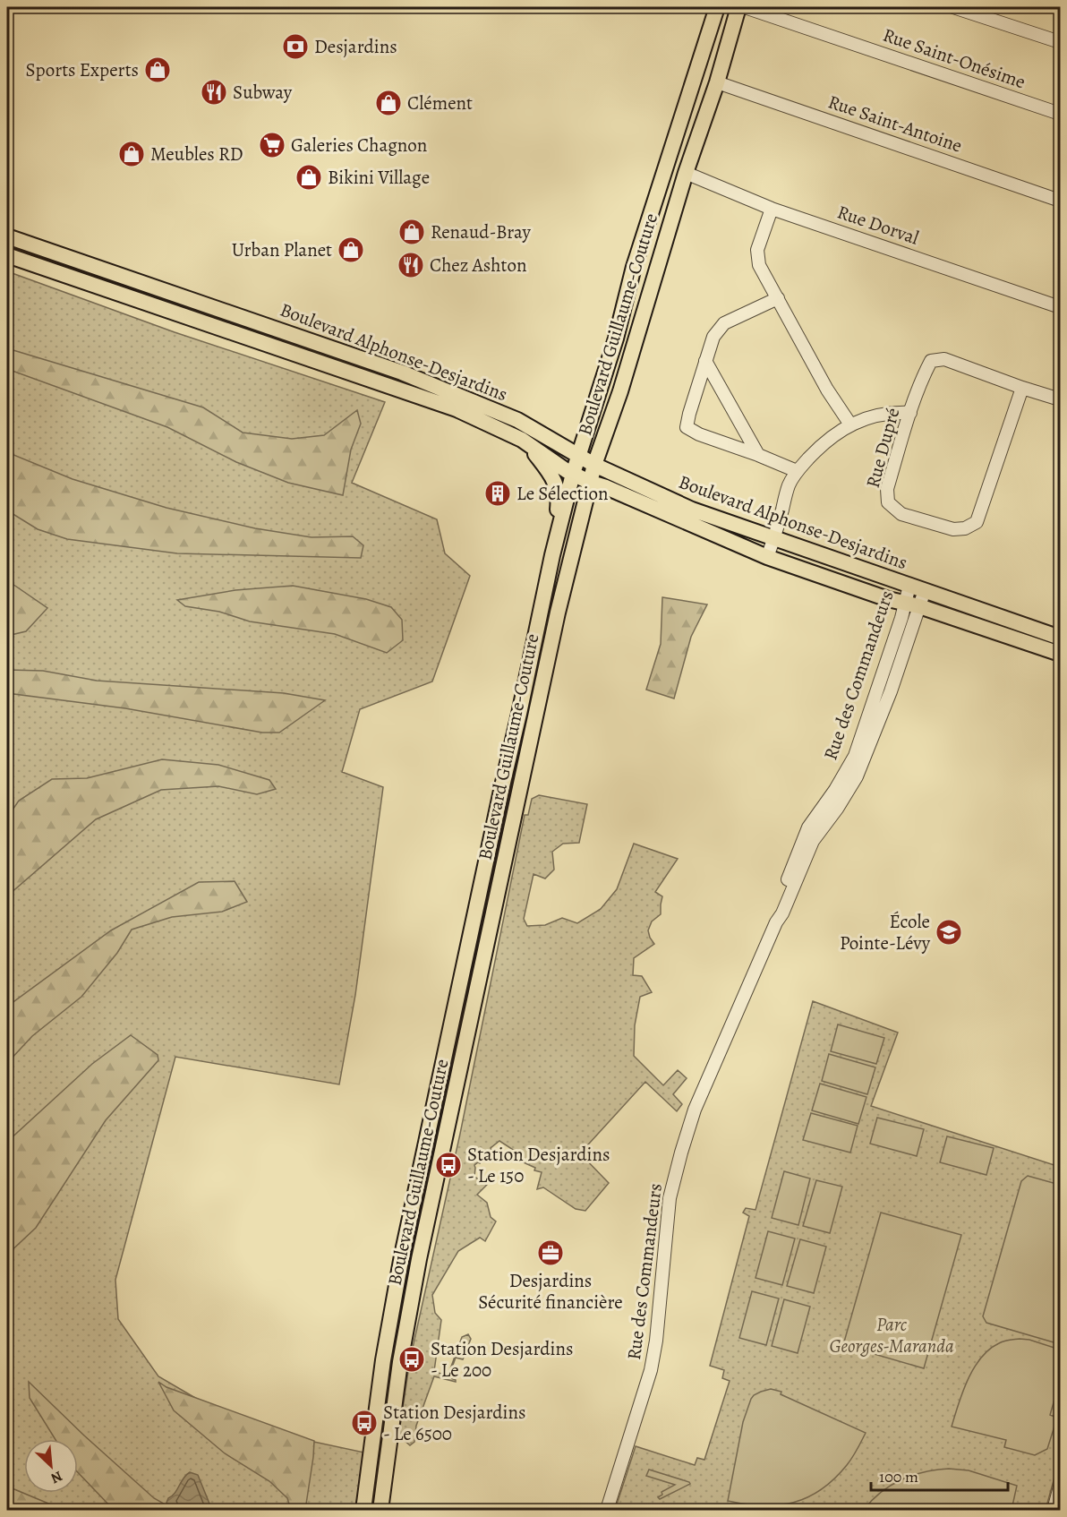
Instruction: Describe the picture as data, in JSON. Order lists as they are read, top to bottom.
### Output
{
  "streets": {
    "main road": ["Boulevard Guillaume-Couture", "Boulevard Alphonse-Desjardins"],
    "street": [
      "Rue Saint-Onésime",
      "Rue Saint-Antoine",
      "Rue Dorval",
      "Rue Dupré",
      "Rue des Commandeurs"
    ]
  },
  "crossings": [
    ["Rue Saint-Antoine", "Boulevard Guillaume-Couture"],
    ["Rue Dorval", "Boulevard Guillaume-Couture"],
    ["Boulevard Guillaume-Couture", "Boulevard Alphonse-Desjardins"],
    ["Boulevard Alphonse-Desjardins", "Rue des Commandeurs"]
  ],
  "parks": ["Parc Georges-Maranda"],
  "places": {
    "bank": ["Desjardins"],
    "shop": [
      "Sports Experts",
      "Clément",
      "Meubles RD",
      "Bikini Village",
      "Renaud-Bray",
      "Urban Planet"
    ],
    "restaurant": ["Subway", "Chez Ashton"],
    "supermarket": ["Galeries Chagnon"],
    "building": ["Le Sélection"],
    "school or university": ["École Pointe-Lévy"],
    "bus stop": ["Station Desjardins - Le 150", "Station Desjardins - Le 200", "Station Desjardins - Le 6500"],
    "office": ["Desjardins Sécurité financière"]
  },
  "scale_bar": "100 m",
  "north": "bottom right"
}
